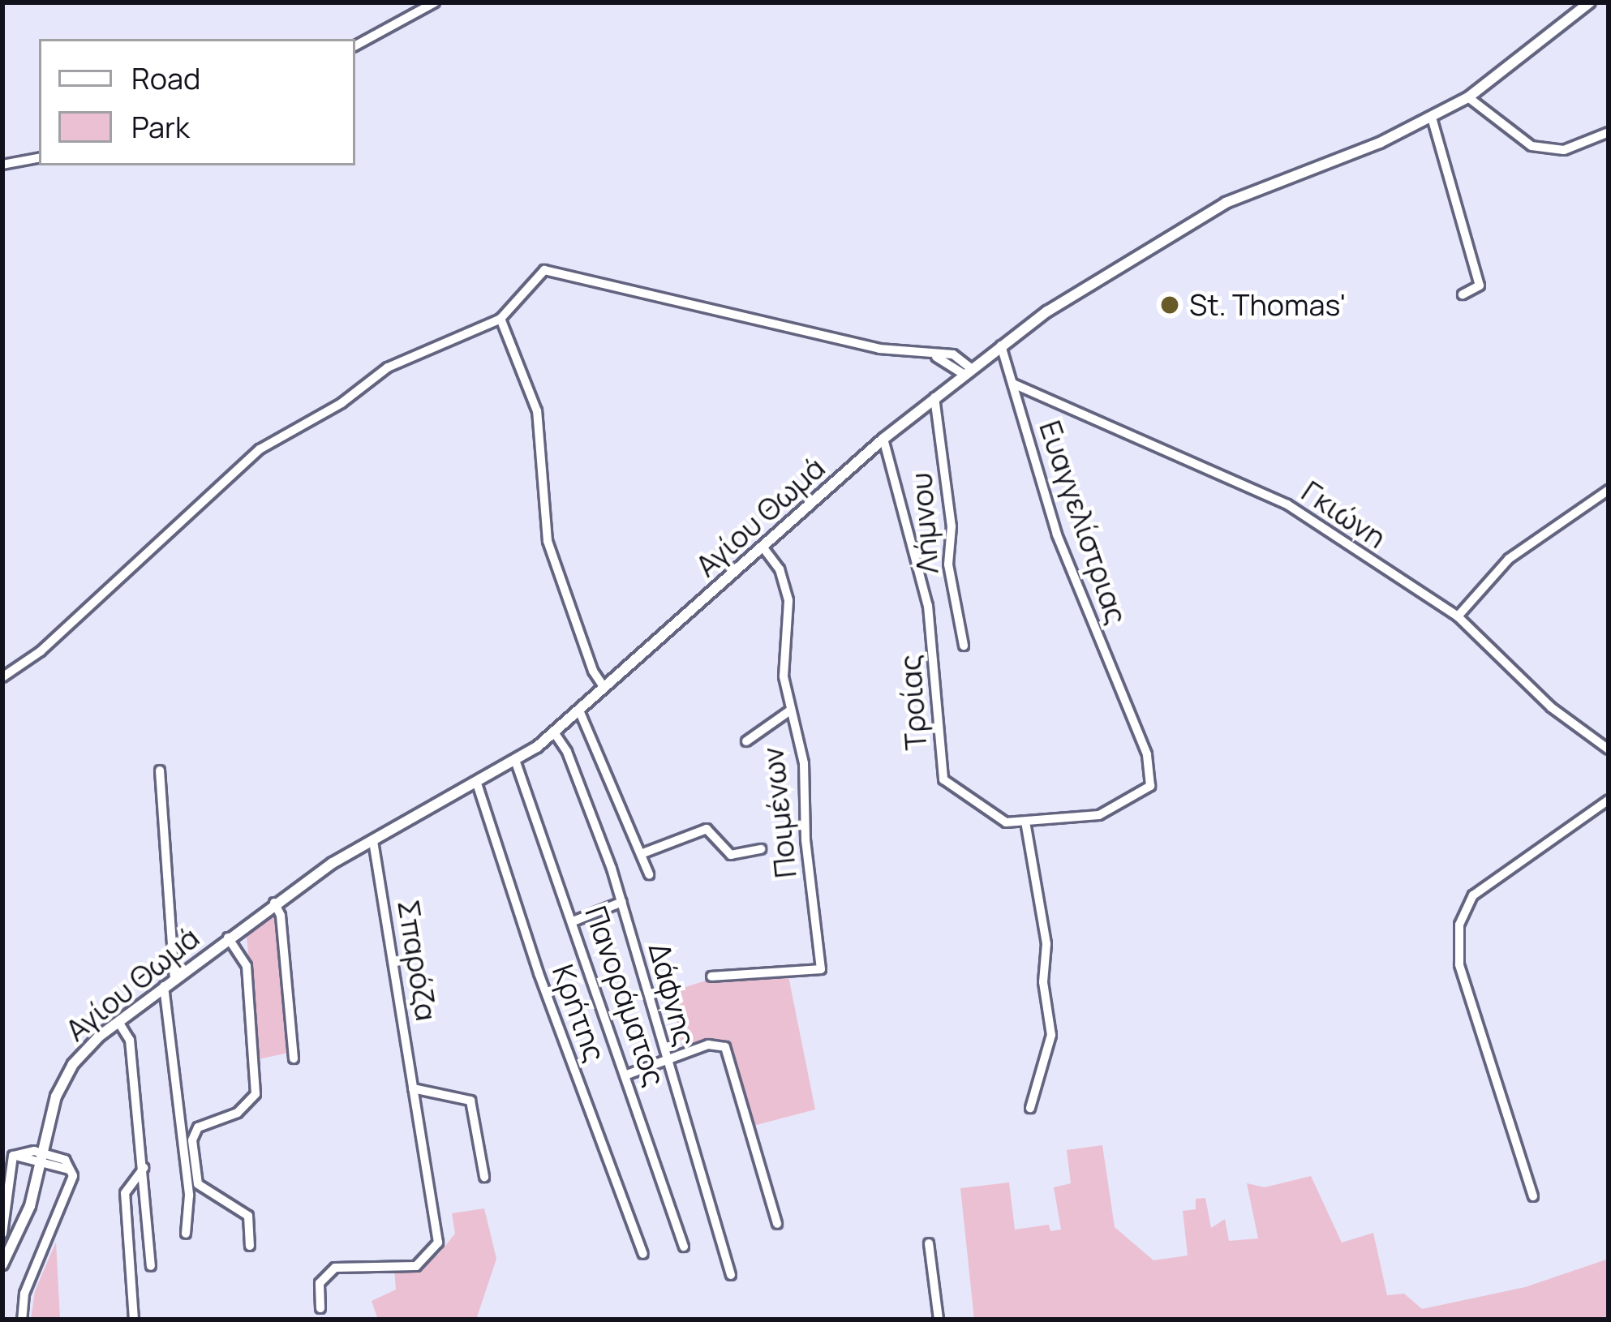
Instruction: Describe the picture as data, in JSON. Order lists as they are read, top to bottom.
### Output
{
  "streets": {
    "main road": ["Αγίου Θωμά"],
    "street": [
      "Γκιώνη",
      "Ευαγγελίστριας",
      "Λήμνου",
      "Τροίας",
      "Ποιμένων",
      "Σπαρόζα",
      "Δάφνης",
      "Πανοράματος",
      "Κρήτης"
    ]
  },
  "crossings": [
    ["Γκιώνη", "Ευαγγελίστριας"],
    ["Αγίου Θωμά", "Ευαγγελίστριας"],
    ["Αγίου Θωμά", "Λήμνου"],
    ["Αγίου Θωμά", "Τροίας"],
    ["Αγίου Θωμά", "Ποιμένων"],
    ["Αγίου Θωμά", "Σπαρόζα"],
    ["Αγίου Θωμά", "Δάφνης"],
    ["Αγίου Θωμά", "Πανοράματος"],
    ["Αγίου Θωμά", "Κρήτης"],
    ["Ευαγγελίστριας", "Τροίας"]
  ],
  "places": ["St. Thomas'"],
  "legend": ["Road", "Park"]
}
